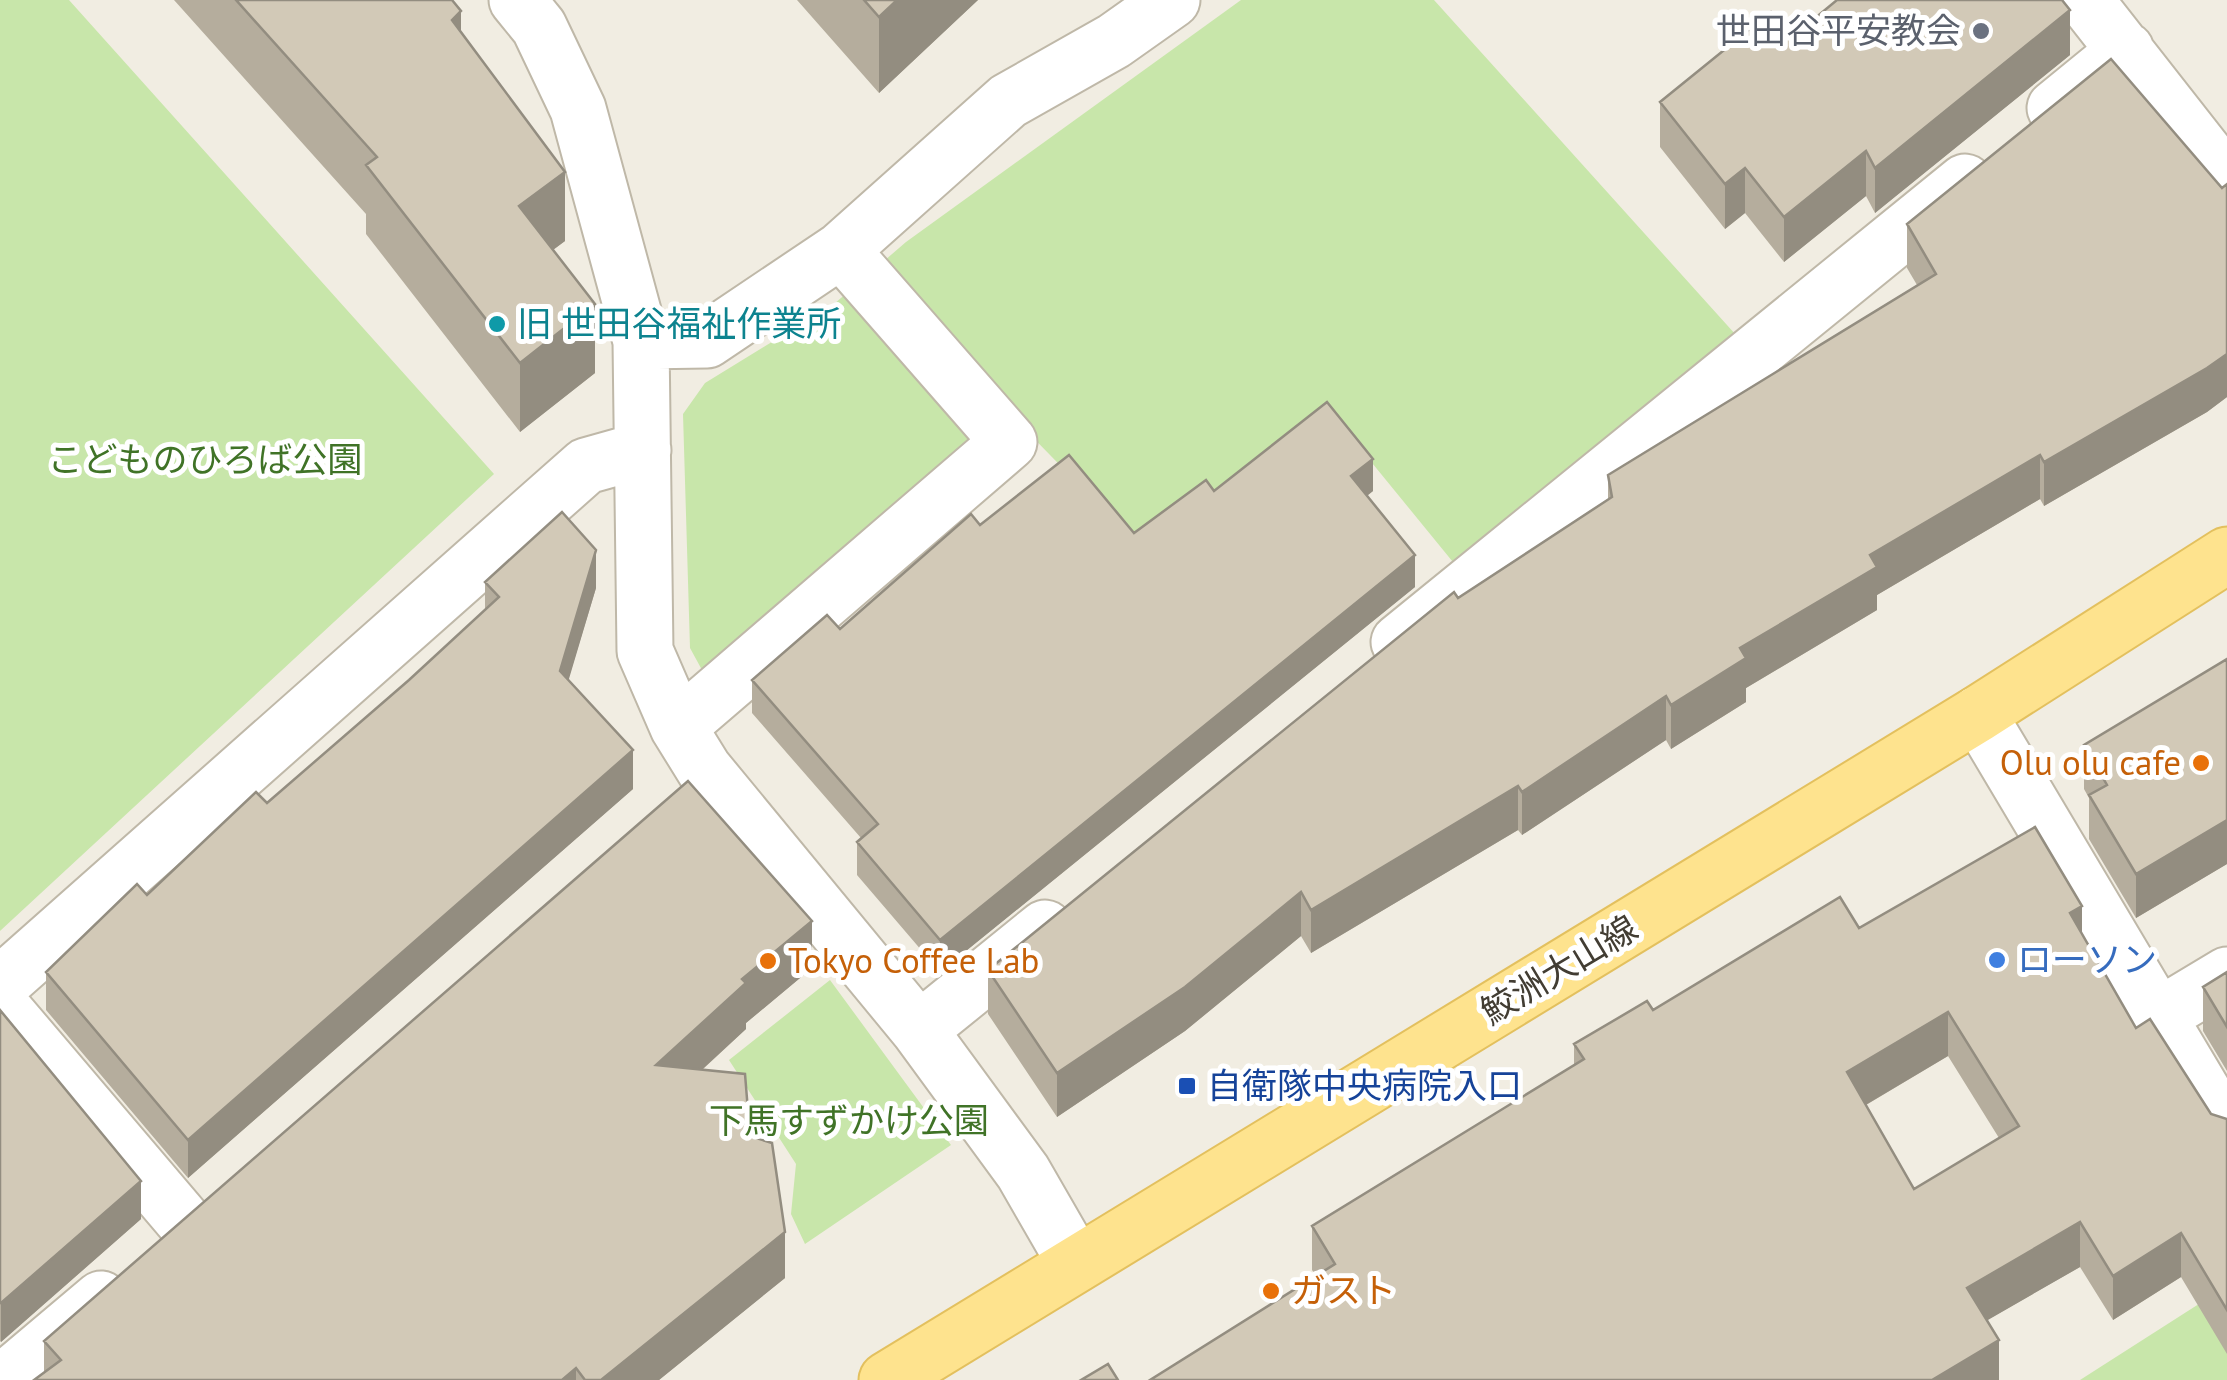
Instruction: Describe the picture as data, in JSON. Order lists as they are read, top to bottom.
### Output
{
  "streets": {
    "main road": ["鮫洲大山線"]
  },
  "parks": ["こどものひろば公園", "下馬すずかけ公園"],
  "places": {
    "other": [
      "世田谷平安教会",
      "旧 世田谷福祉作業所",
      "Olu olu cafe",
      "ローソン",
      "Tokyo Coffee Lab",
      "ガスト"
    ],
    "transit": ["自衛隊中央病院入口"]
  }
}
